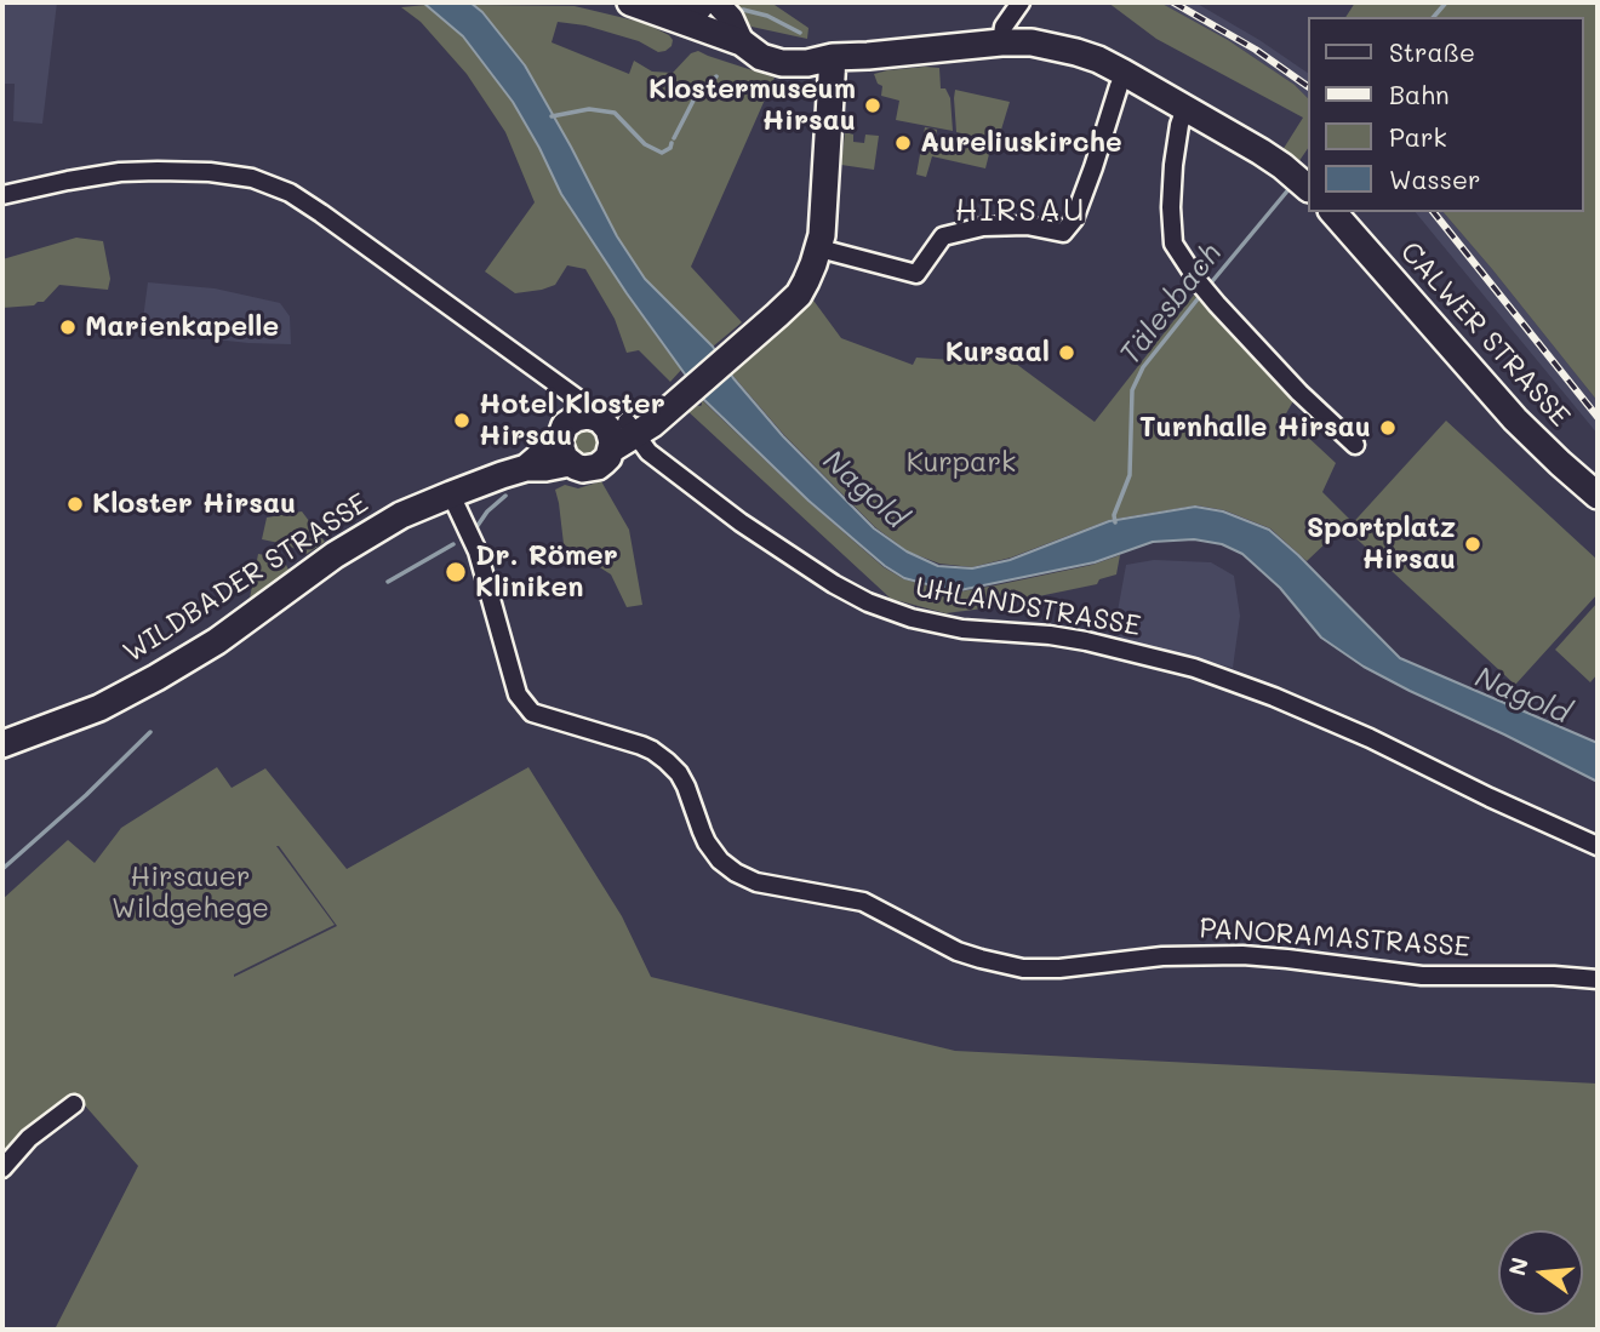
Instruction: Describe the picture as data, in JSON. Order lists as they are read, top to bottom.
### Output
{
  "streets": {
    "main road": ["CALWER STRASSE", "WILDBADER STRASSE"],
    "street": ["UHLANDSTRASSE", "PANORAMASTRASSE"]
  },
  "crossings": [
    ["WILDBADER STRASSE", "UHLANDSTRASSE"],
    ["WILDBADER STRASSE", "PANORAMASTRASSE"]
  ],
  "districts": ["HIRSAU"],
  "water": ["Tälesbach", "Nagold"],
  "parks": ["Kurpark", "Hirsauer Wildgehege"],
  "places": [
    "Klostermuseum Hirsau",
    "Aureliuskirche",
    "Marienkapelle",
    "Kursaal",
    "Hotel Kloster Hirsau",
    "Turnhalle Hirsau",
    "Kloster Hirsau",
    "Sportplatz Hirsau",
    "Dr. Römer Kliniken"
  ],
  "legend": [
    "Straße",
    "Bahn",
    "Park",
    "Wasser"
  ],
  "north": "left"
}
